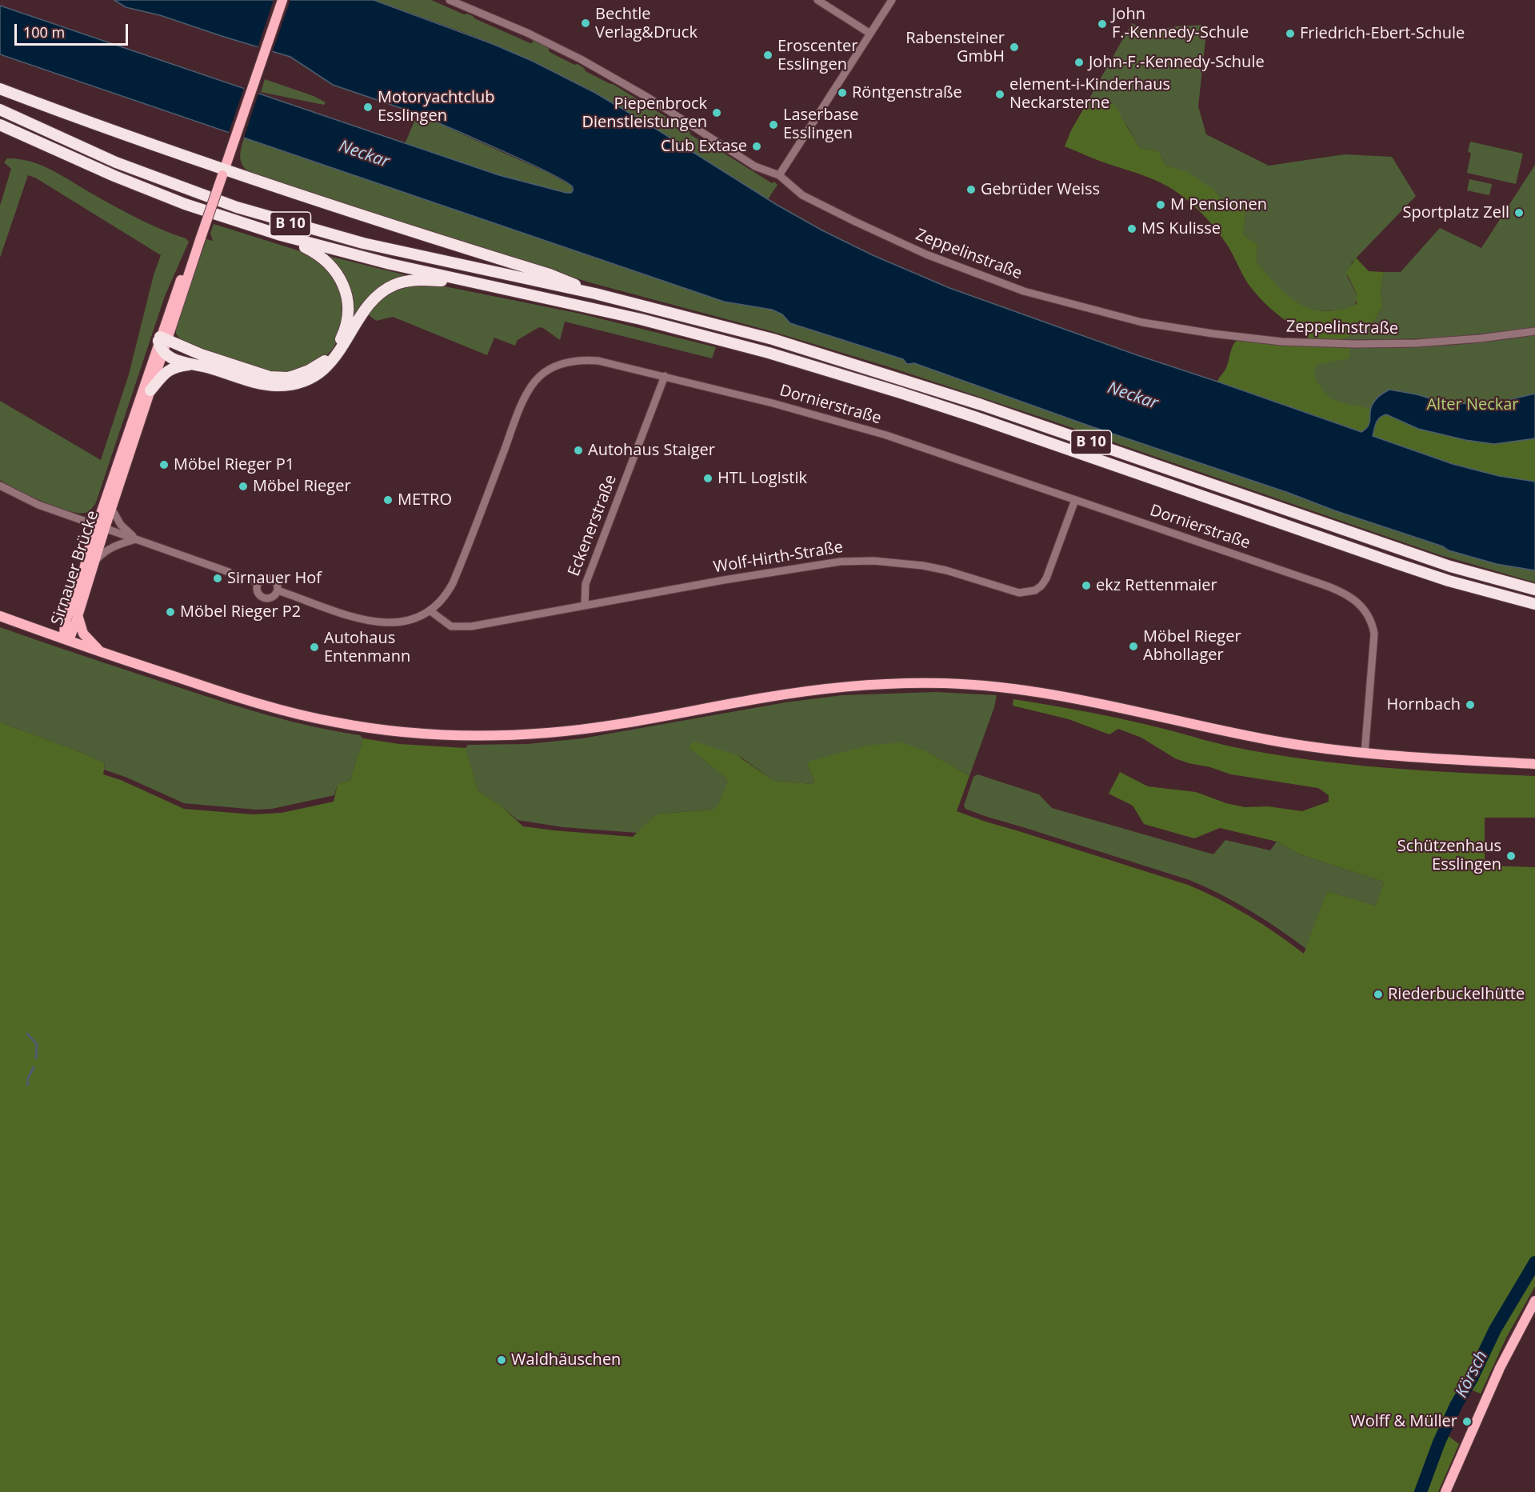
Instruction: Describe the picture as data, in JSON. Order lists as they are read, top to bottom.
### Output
{
  "streets": {
    "highway": ["B 10"],
    "main road": ["Sirnauer Brücke"],
    "street": [
      "Zeppelinstraße",
      "Dornierstraße",
      "Eckenerstraße",
      "Wolf-Hirth-Straße"
    ]
  },
  "crossings": [
    ["Dornierstraße", "Eckenerstraße"],
    ["Dornierstraße", "Wolf-Hirth-Straße"],
    ["Eckenerstraße", "Wolf-Hirth-Straße"]
  ],
  "water": ["Neckar", "Körsch"],
  "parks": ["Alter Neckar"],
  "places": [
    "Bechtle Verlag&Druck",
    "John F.-Kennedy-Schule",
    "Friedrich-Ebert-Schule",
    "Rabensteiner GmbH",
    "Eroscenter Esslingen",
    "John-F.-Kennedy-Schule",
    "Röntgenstraße",
    "element-i-Kinderhaus Neckarsterne",
    "Motoryachtclub Esslingen",
    "Piepenbrock Dienstleistungen",
    "Laserbase Esslingen",
    "Club Extase",
    "Gebrüder Weiss",
    "M Pensionen",
    "Sportplatz Zell",
    "MS Kulisse",
    "Autohaus Staiger",
    "Möbel Rieger P1",
    "HTL Logistik",
    "Möbel Rieger",
    "METRO",
    "Sirnauer Hof",
    "ekz Rettenmaier",
    "Möbel Rieger P2",
    "Möbel Rieger Abhollager",
    "Autohaus Entenmann",
    "Hornbach",
    "Schützenhaus Esslingen",
    "Riederbuckelhütte",
    "Waldhäuschen",
    "Wolff & Müller"
  ],
  "scale_bar": "100 m"
}
